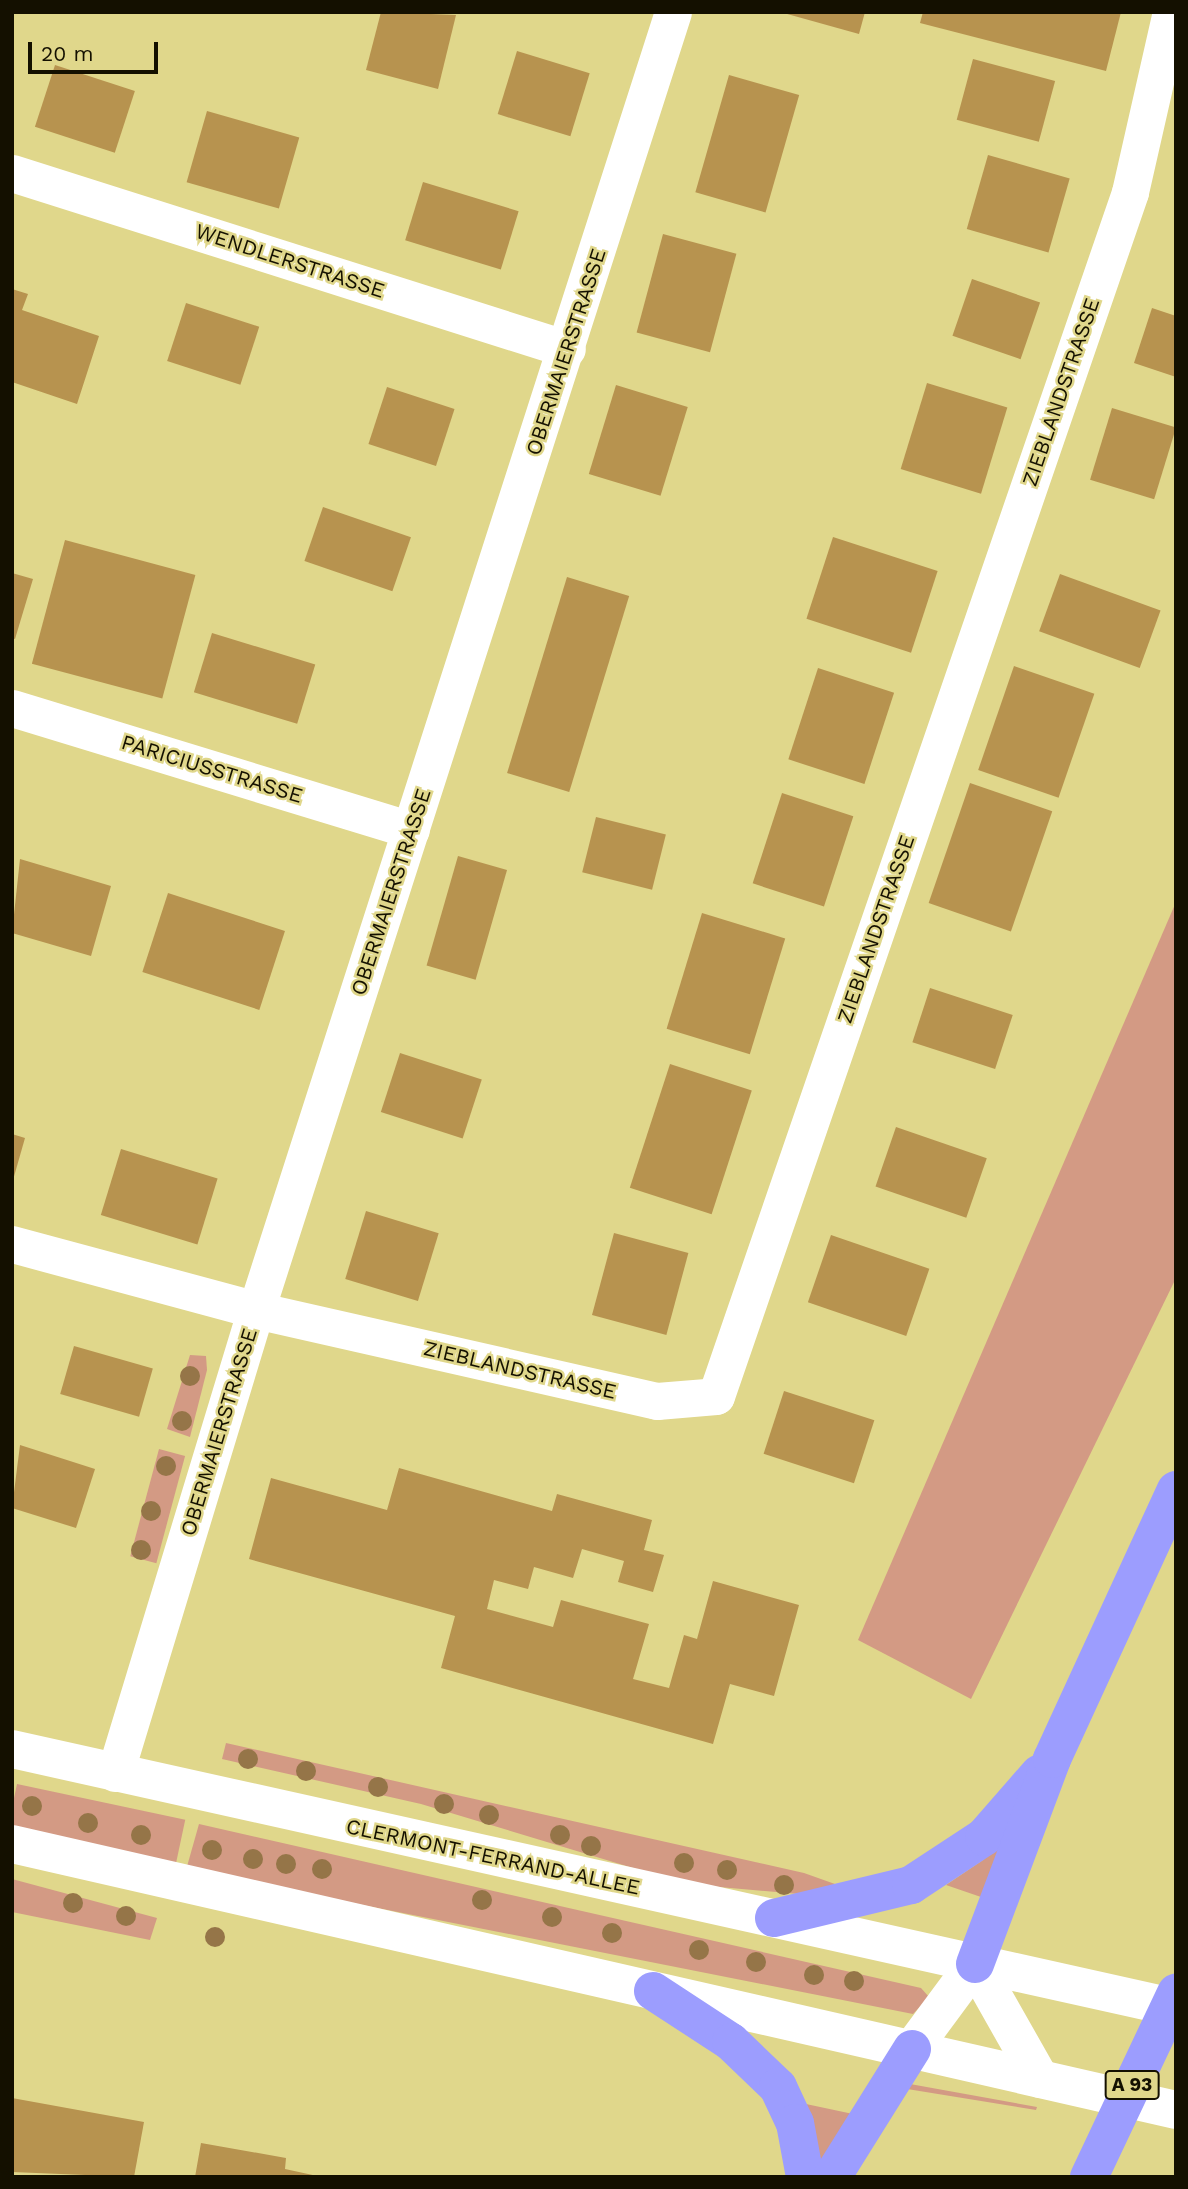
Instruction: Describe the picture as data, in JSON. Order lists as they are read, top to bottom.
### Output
{
  "streets": {
    "highway": ["A 93"],
    "street": [
      "WENDLERSTRASSE",
      "OBERMAIERSTRASSE",
      "ZIEBLANDSTRASSE",
      "PARICIUSSTRASSE",
      "CLERMONT-FERRAND-ALLEE"
    ]
  },
  "crossings": [
    ["WENDLERSTRASSE", "OBERMAIERSTRASSE"],
    ["OBERMAIERSTRASSE", "ZIEBLANDSTRASSE"],
    ["OBERMAIERSTRASSE", "PARICIUSSTRASSE"],
    ["OBERMAIERSTRASSE", "CLERMONT-FERRAND-ALLEE"]
  ],
  "scale_bar": "20 m"
}
